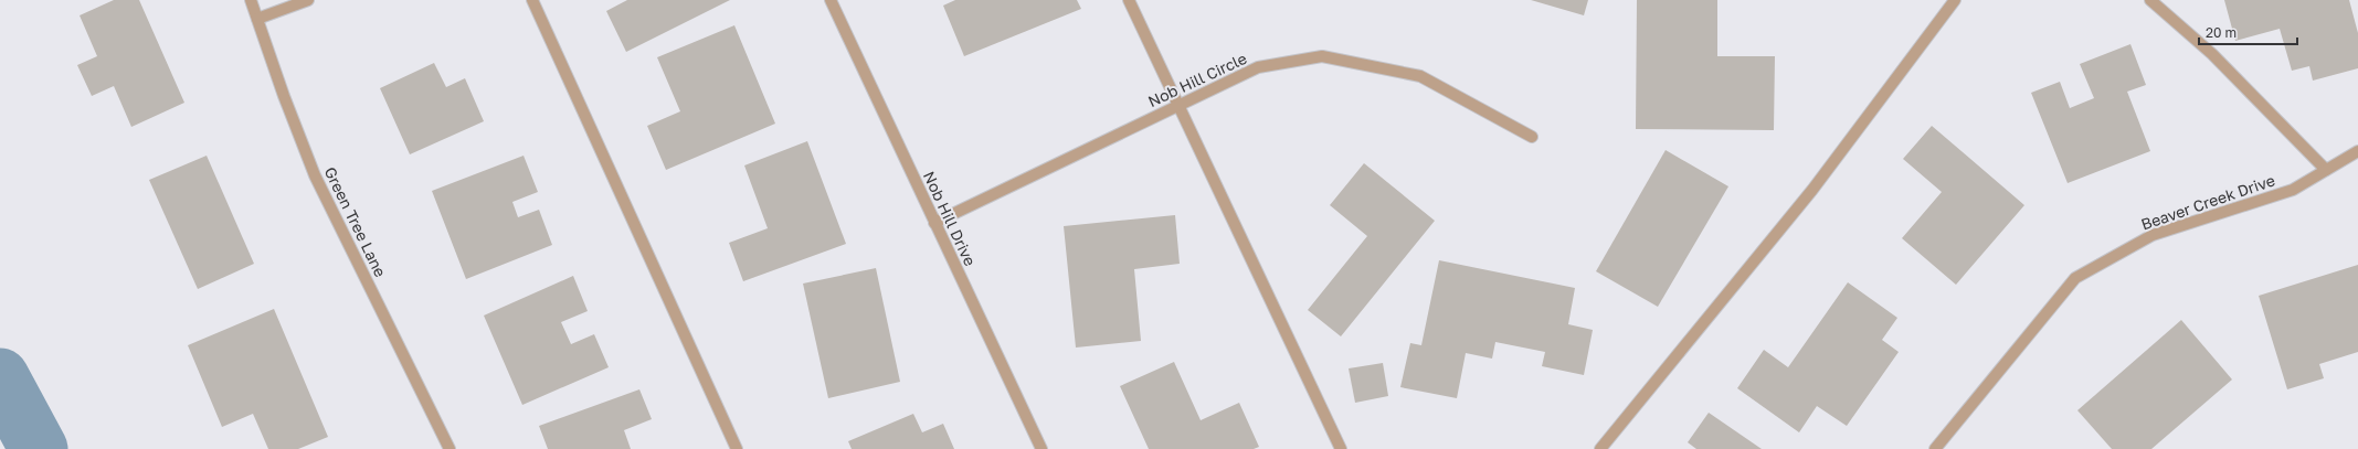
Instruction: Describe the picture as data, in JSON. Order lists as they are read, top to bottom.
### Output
{
  "streets": {
    "street": [
      "Nob Hill Circle",
      "Beaver Creek Drive",
      "Nob Hill Drive",
      "Green Tree Lane"
    ]
  },
  "crossings": [
    ["Nob Hill Circle", "Nob Hill Drive"]
  ],
  "scale_bar": "20 m"
}
